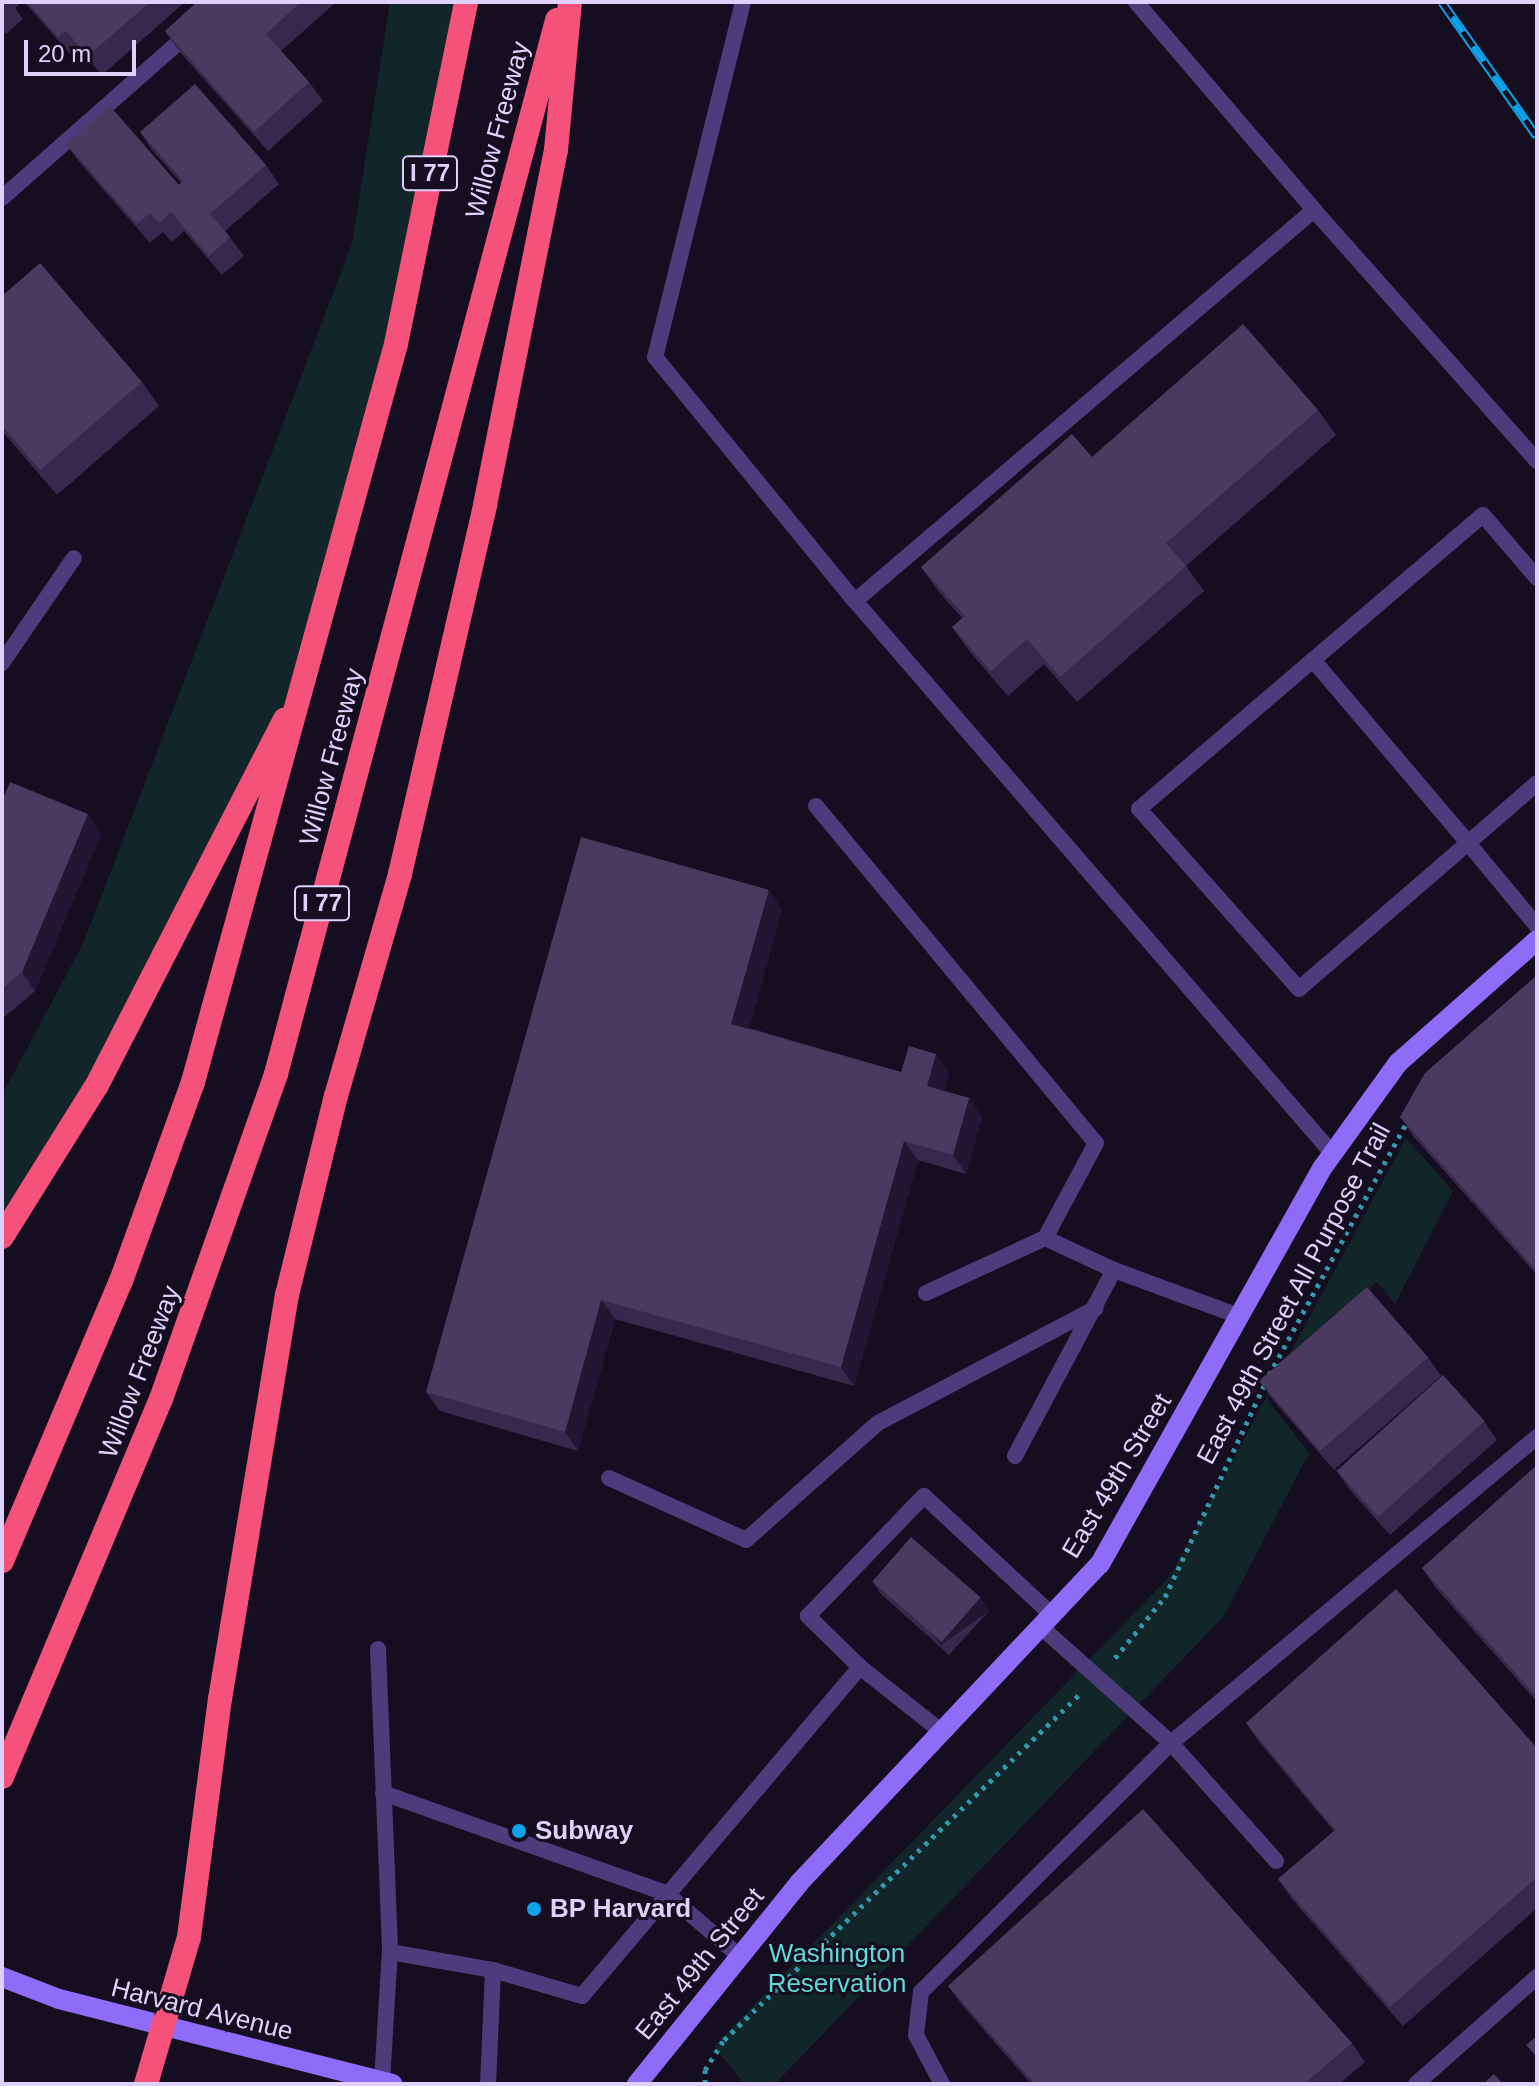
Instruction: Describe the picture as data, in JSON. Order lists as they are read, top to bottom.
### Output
{
  "streets": {
    "highway": ["Willow Freeway", "I 77"],
    "street": ["East 49th Street", "Harvard Avenue"],
    "path": ["East 49th Street All Purpose Trail"]
  },
  "parks": ["Washington Reservation"],
  "places": ["Subway", "BP Harvard"],
  "scale_bar": "20 m"
}
